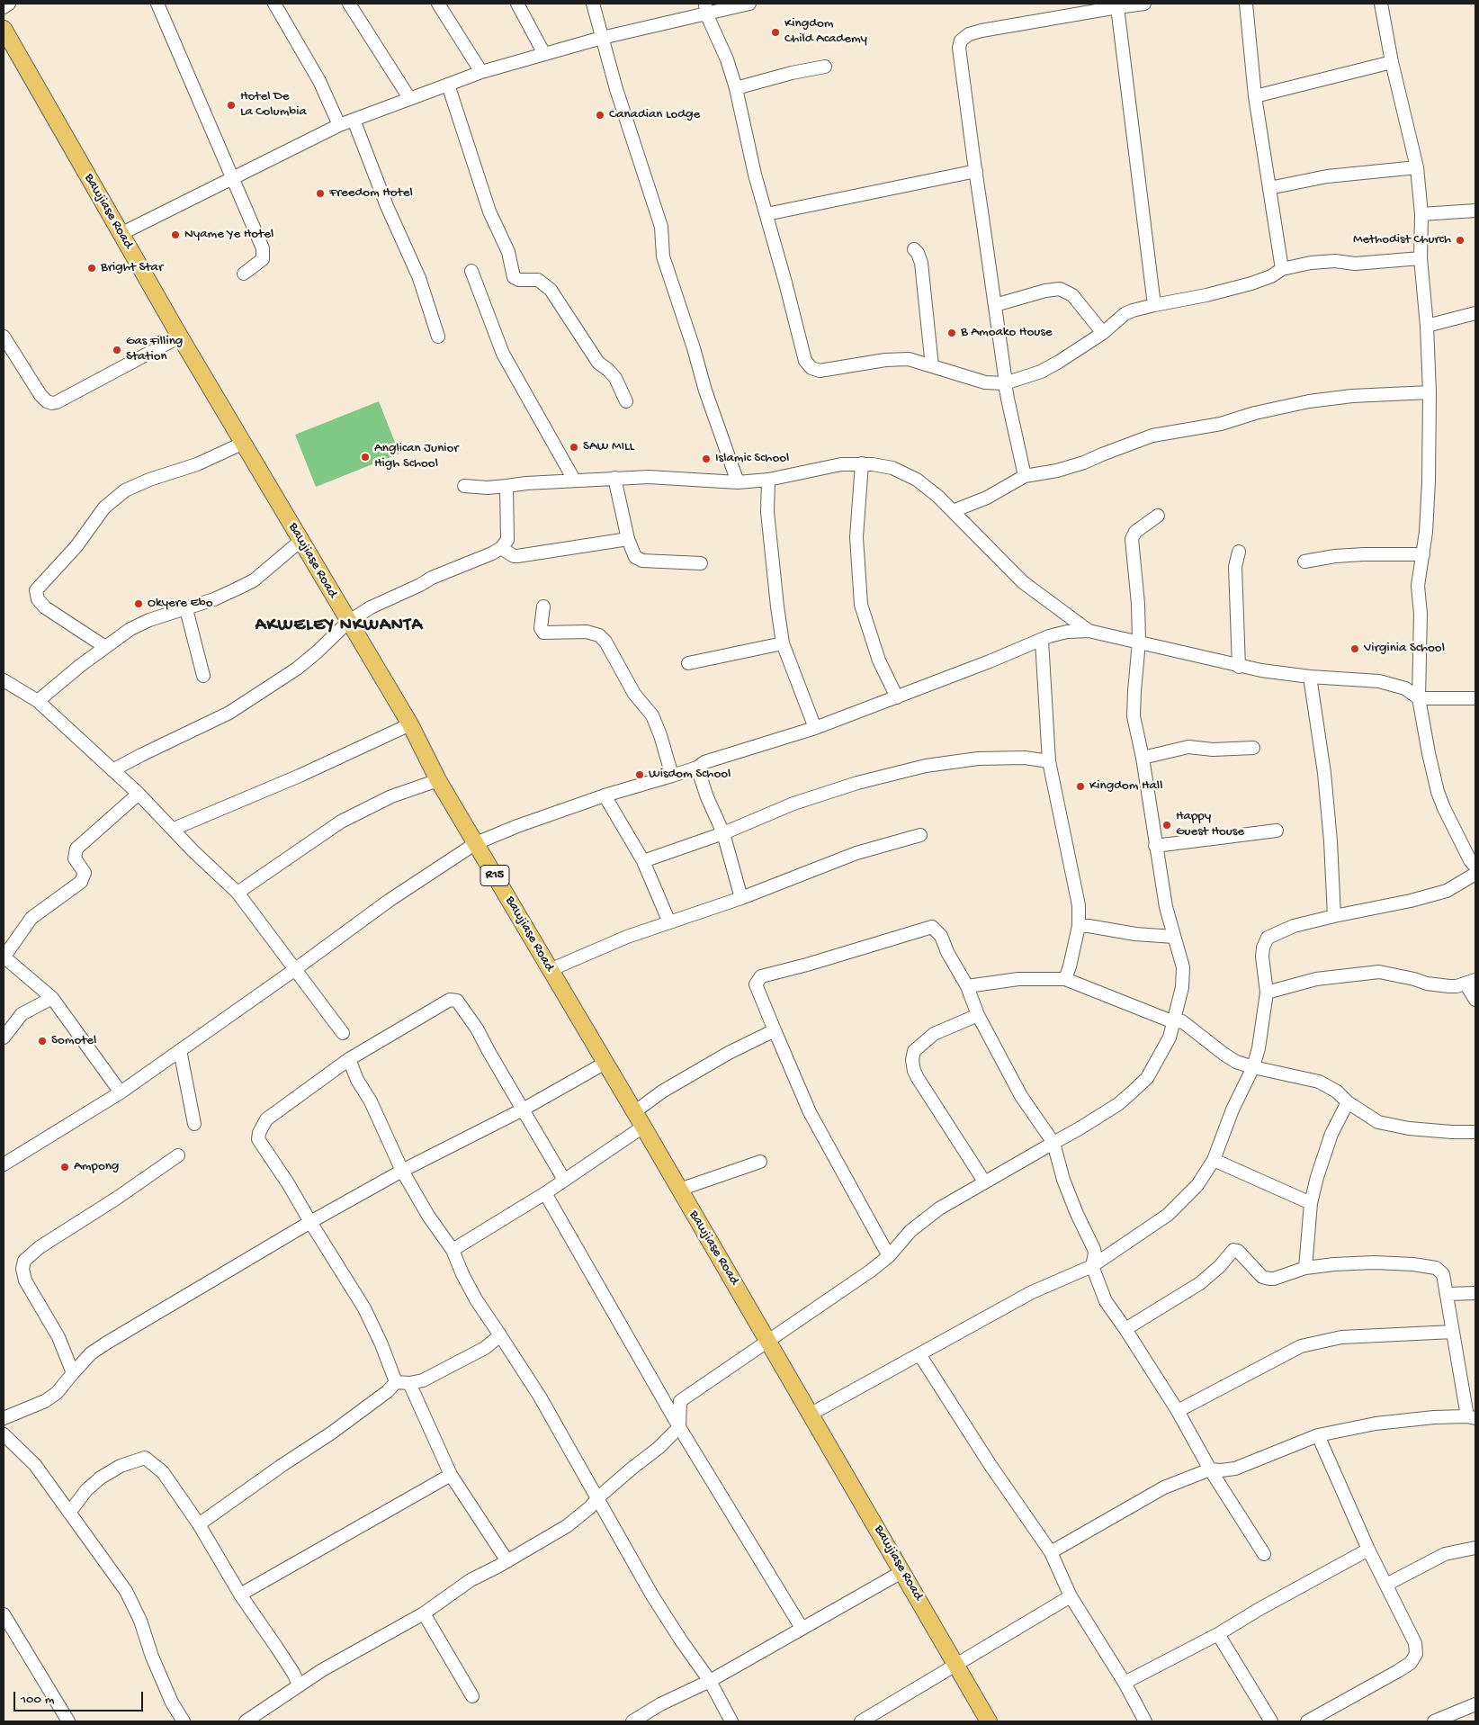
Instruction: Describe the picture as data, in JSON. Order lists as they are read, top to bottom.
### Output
{
  "streets": {
    "main road": ["Bawjiase Road", "R15"]
  },
  "districts": ["AKWELEY NKWANTA"],
  "places": [
    "Kingdom Child Academy",
    "Hotel De La Columbia",
    "Canadian Lodge",
    "Freedom Hotel",
    "Nyame Ye Hotel",
    "Methodist Church",
    "Bright Star",
    "B Amoako House",
    "Gas Filling Station",
    "SAW MILL",
    "Anglican Junior High School",
    "Islamic School",
    "Okyere Ebo",
    "Virginia School",
    "Wisdom School",
    "Kingdom Hall",
    "Happy Guest House",
    "Somotel",
    "Ampong"
  ],
  "scale_bar": "100 m"
}
